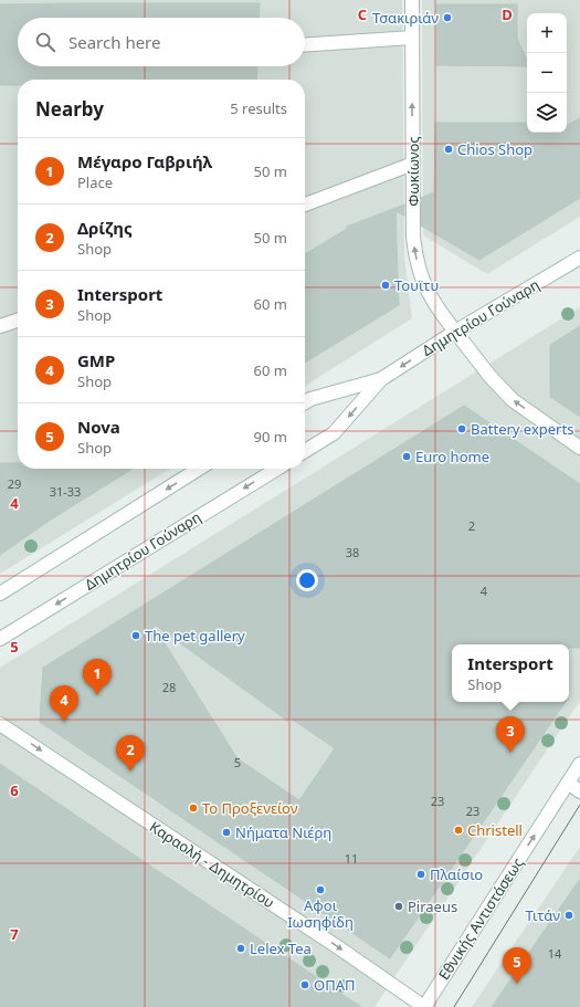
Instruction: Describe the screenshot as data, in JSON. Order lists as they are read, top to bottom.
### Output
{
  "streets": {
    "main road": [
      "Φωκίωνος",
      "Δημητρίου Γούναρη",
      "Καραολή - Δημητρίου",
      "Εθνικής Αντιστάσεως"
    ]
  },
  "crossings": [
    ["Φωκίωνος", "Δημητρίου Γούναρη"],
    ["Καραολή - Δημητρίου", "Εθνικής Αντιστάσεως"]
  ],
  "one_way": ["Φωκίωνος", "Καραολή - Δημητρίου", "Εθνικής Αντιστάσεως"],
  "places": [
    "Τσακιριάν",
    "Chios Shop",
    "Τουϊτυ",
    "Battery experts",
    "Euro home",
    "The pet gallery",
    "Το Προξενείον",
    "Christell",
    "Νήματα Νιέρη",
    "Πλαίσιο",
    "Αφοι Ιωσηφίδη",
    "Piraeus",
    "Τιτάν",
    "Lelex Tea",
    "ΟΠΑΠ"
  ],
  "house_numbers": [
    "29",
    "31-33",
    "2",
    "38",
    "4",
    "28",
    "5",
    "23",
    "23",
    "11",
    "14"
  ],
  "page": {
    "map_buttons": ["+", "−"],
    "search": "Search here",
    "heading": ["Nearby", "5 results"],
    "list": [
      {
        "mark": "1",
        "name": "Μέγαρο Γαβριήλ",
        "note": "Place",
        "value": "50 m"
      },
      {
        "mark": "2",
        "name": "Δρίζης",
        "note": "Shop",
        "value": "50 m"
      },
      {
        "mark": "3",
        "name": "Intersport",
        "note": "Shop",
        "value": "60 m"
      },
      {
        "mark": "4",
        "name": "GMP",
        "note": "Shop",
        "value": "60 m"
      },
      {
        "mark": "5",
        "name": "Nova",
        "note": "Shop",
        "value": "90 m"
      }
    ],
    "popup": ["Intersport", "Shop"],
    "pins": [
      "1",
      "4",
      "3",
      "2",
      "5"
    ]
  },
  "grid": {
    "columns": ["C", "D"],
    "rows": [
      "4",
      "5",
      "6",
      "7"
    ]
  }
}
